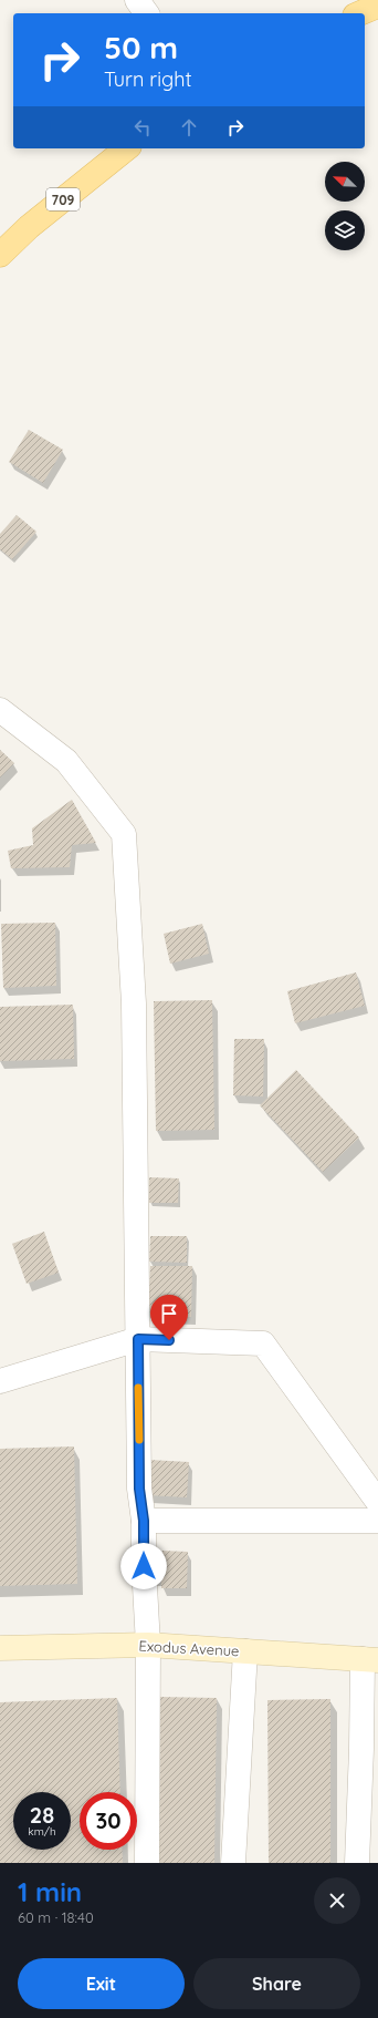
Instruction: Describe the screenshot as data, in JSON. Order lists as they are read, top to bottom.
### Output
{
  "streets": {
    "main road": ["709"],
    "street": ["Exodus Avenue"]
  },
  "north": "top left",
  "page": {
    "turn": ["50 m", "Turn right"],
    "speed": "28 km/h",
    "limit": "30",
    "heading": ["1 min", "60 m · 18:40"],
    "buttons": ["Exit", "Share"]
  }
}
